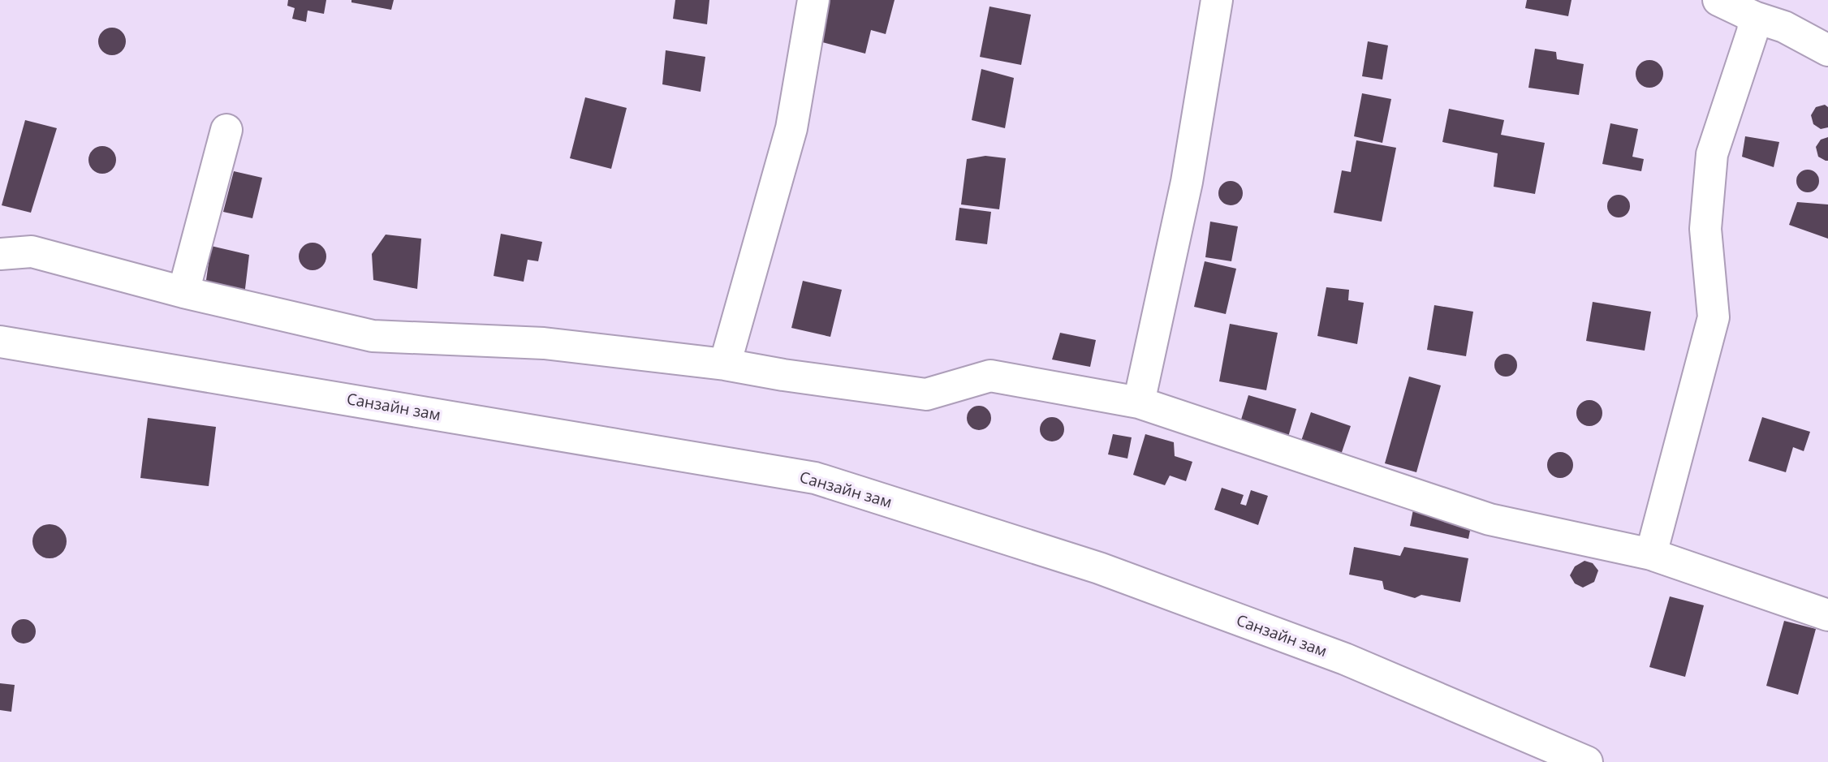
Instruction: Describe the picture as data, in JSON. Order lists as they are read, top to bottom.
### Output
{
  "streets": {
    "street": ["Санзайн зам"]
  }
}
